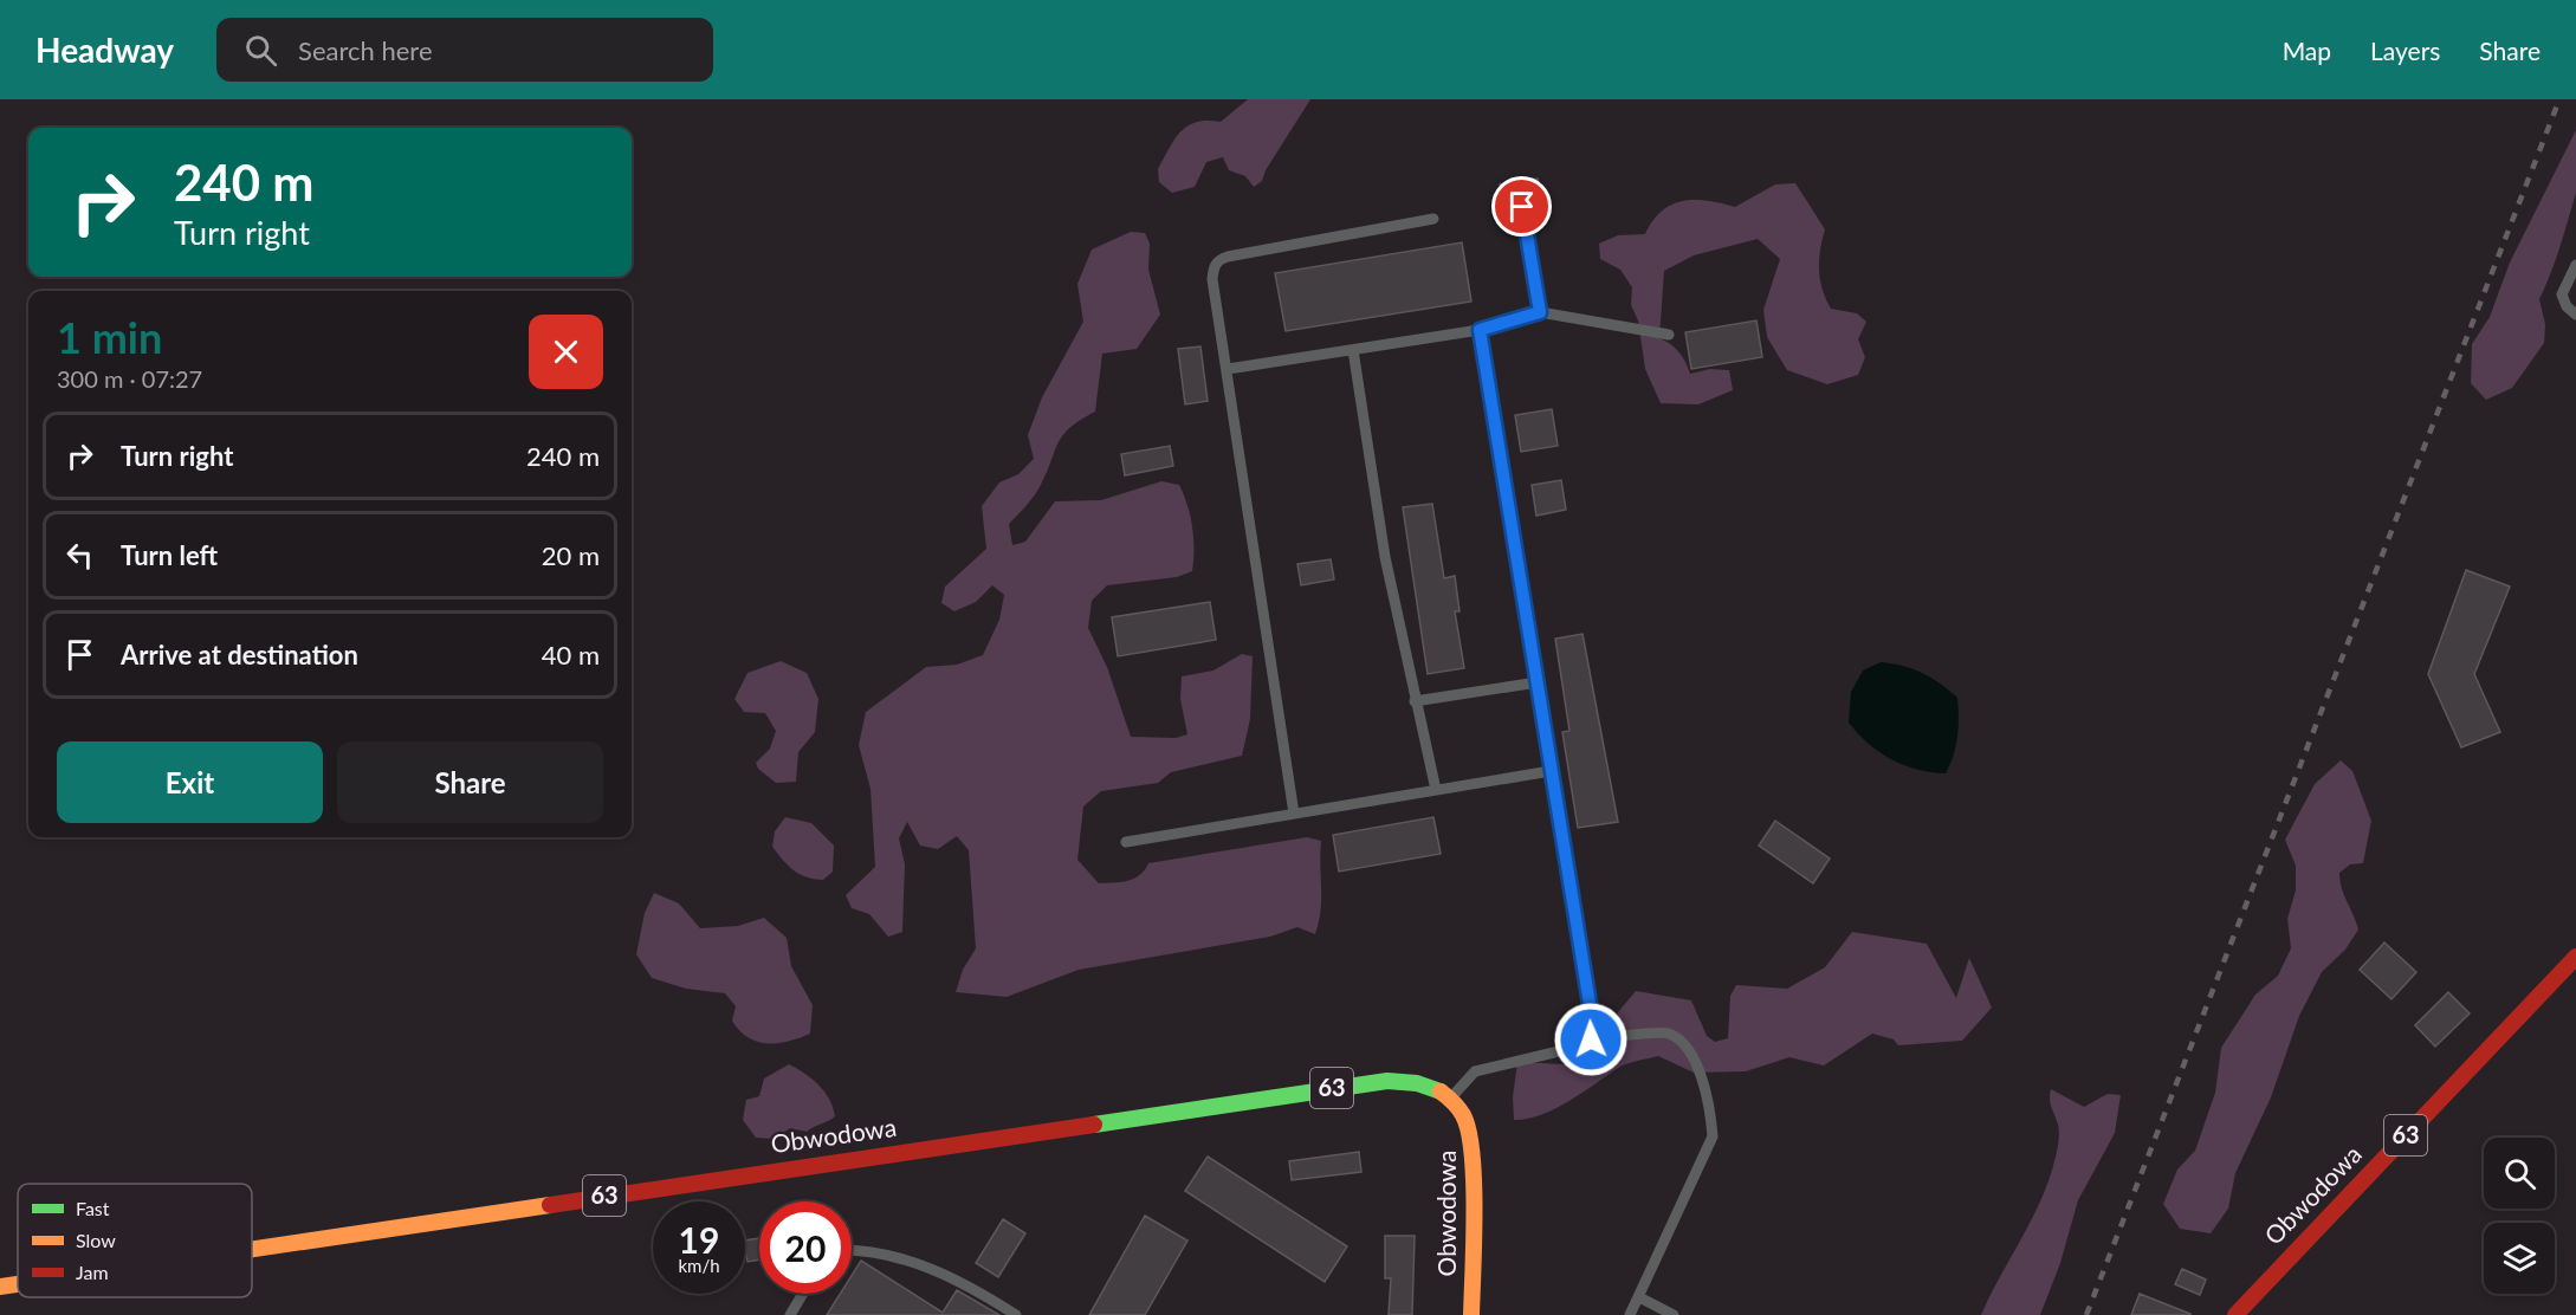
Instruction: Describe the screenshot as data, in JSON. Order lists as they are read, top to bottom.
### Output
{
  "streets": {
    "main road": ["63", "Obwodowa"]
  },
  "legend": ["Fast", "Slow", "Jam"],
  "page": {
    "header": "Headway",
    "search": "Search here",
    "nav": ["Map", "Layers", "Share"],
    "turn": ["240 m", "Turn right"],
    "heading": ["1 min", "300 m · 07:27"],
    "list": [
      {
        "name": "Turn right",
        "value": "240 m"
      },
      {
        "name": "Turn left",
        "value": "20 m"
      },
      {
        "name": "Arrive at destination",
        "value": "40 m"
      }
    ],
    "buttons": ["Exit", "Share"],
    "speed": "19 km/h",
    "limit": "20"
  }
}
